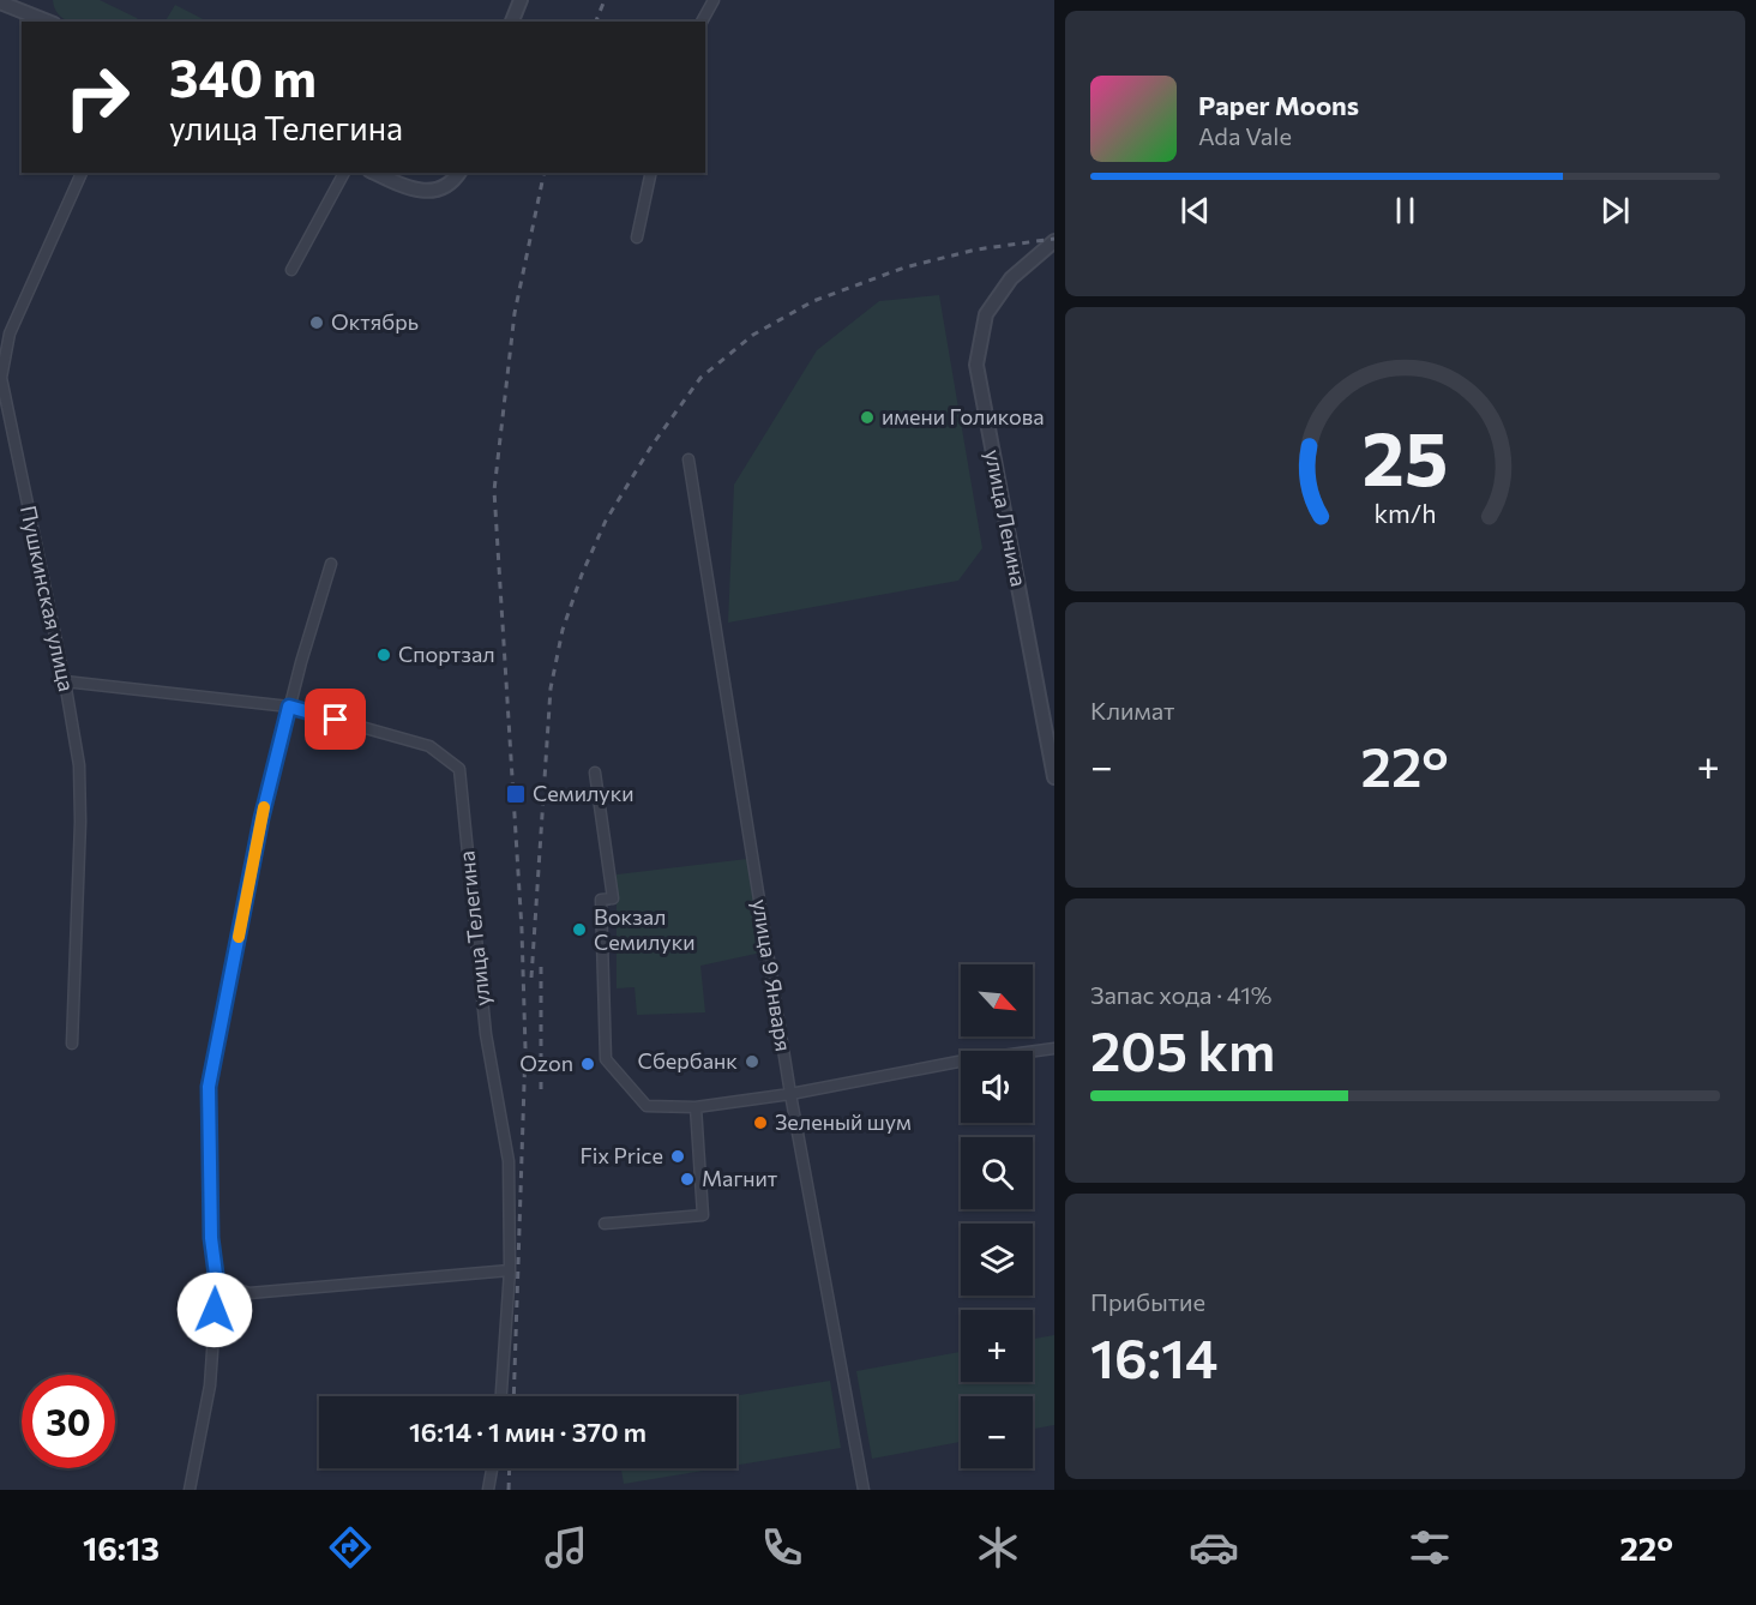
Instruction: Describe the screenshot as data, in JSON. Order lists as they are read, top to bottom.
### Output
{
  "streets": {
    "street": [
      "улица Ленина",
      "Пушкинская улица",
      "улица Телегина",
      "улица 9 Января"
    ]
  },
  "crossings": [
    ["Пушкинская улица", "улица Телегина"]
  ],
  "places": {
    "other": [
      "Октябрь",
      "имени Голикова",
      "Спортзал",
      "Вокзал Семилуки",
      "Сбербанк",
      "Ozon",
      "Зеленый шум",
      "Fix Price",
      "Магнит"
    ],
    "transit": ["Семилуки"]
  },
  "north": "bottom right",
  "page": {
    "turn": ["340 m", "улица Телегина"],
    "song": ["Paper Moons", "Ada Vale"],
    "tile": [
      "Климат",
      ["Запас хода · 41%", "205 km"],
      ["Прибытие", "16:14"]
    ],
    "heat": ["−", "22°", "+"],
    "map_buttons": ["+", "−"],
    "limit": "30",
    "trip": "16:14 · 1 мин · 370 m",
    "tabs": ["16:13", "22°"],
    "gauge": ["25", "km/h"]
  }
}
